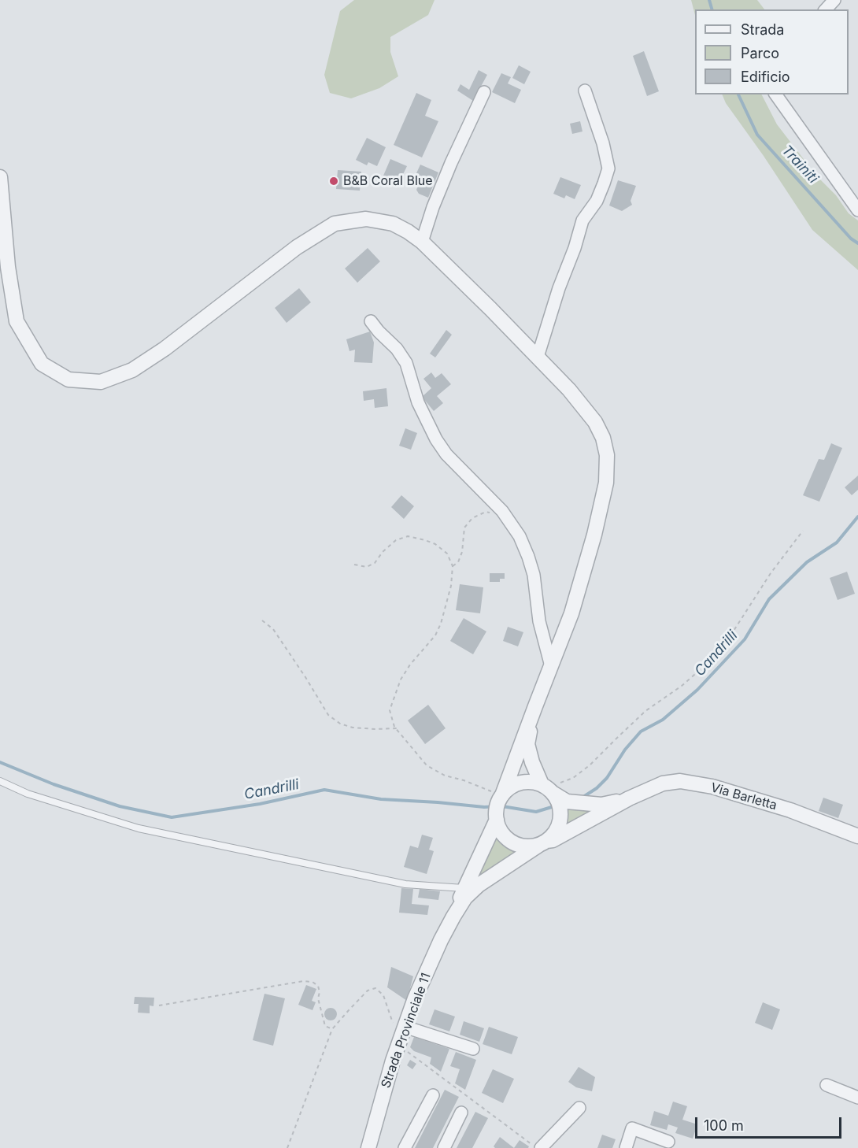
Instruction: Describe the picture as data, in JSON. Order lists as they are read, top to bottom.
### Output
{
  "streets": {
    "street": ["Via Barletta", "Strada Provinciale 11"]
  },
  "crossings": [
    ["Via Barletta", "Strada Provinciale 11"]
  ],
  "water": ["Trainiti", "Candrilli"],
  "places": ["B&B Coral Blue"],
  "legend": ["Strada", "Parco", "Edificio"],
  "scale_bar": "100 m"
}
